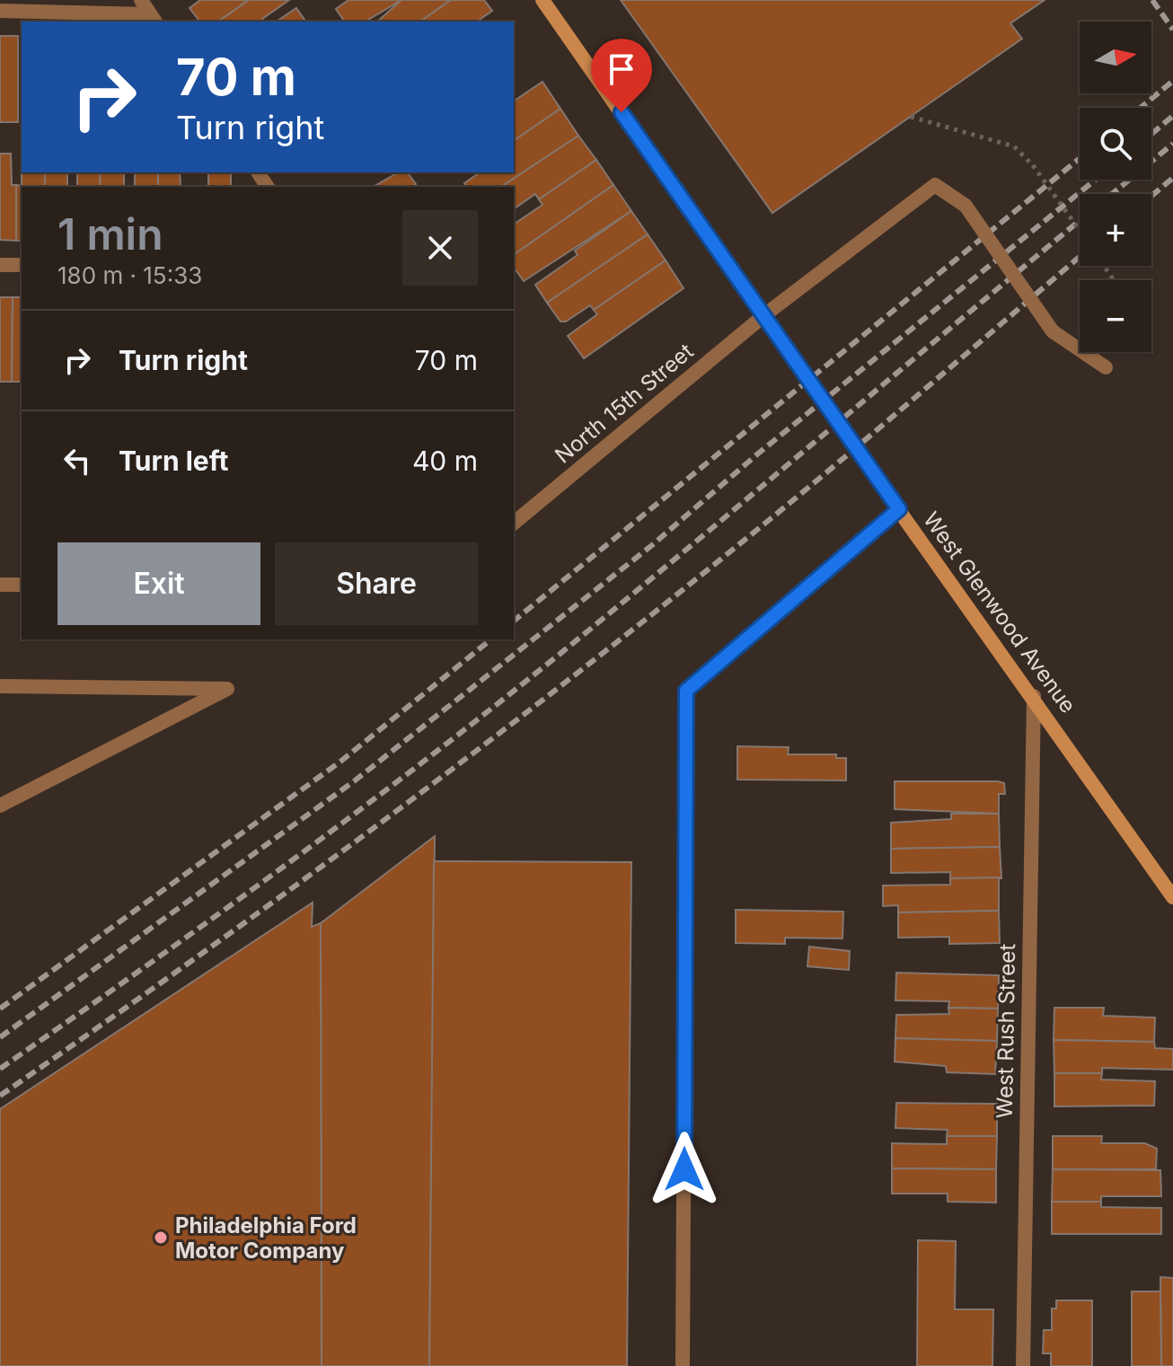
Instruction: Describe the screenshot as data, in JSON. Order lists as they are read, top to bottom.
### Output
{
  "streets": {
    "main road": ["West Glenwood Avenue"],
    "street": ["North 15th Street", "West Rush Street"]
  },
  "crossings": [
    ["North 15th Street", "West Glenwood Avenue"],
    ["West Glenwood Avenue", "West Rush Street"]
  ],
  "places": ["Philadelphia Ford Motor Company"],
  "north": "right",
  "page": {
    "map_buttons": ["+", "−"],
    "turn": ["70 m", "Turn right"],
    "heading": ["1 min", "180 m · 15:33"],
    "list": [
      {
        "name": "Turn right",
        "value": "70 m"
      },
      {
        "name": "Turn left",
        "value": "40 m"
      }
    ],
    "buttons": ["Exit", "Share"]
  }
}
